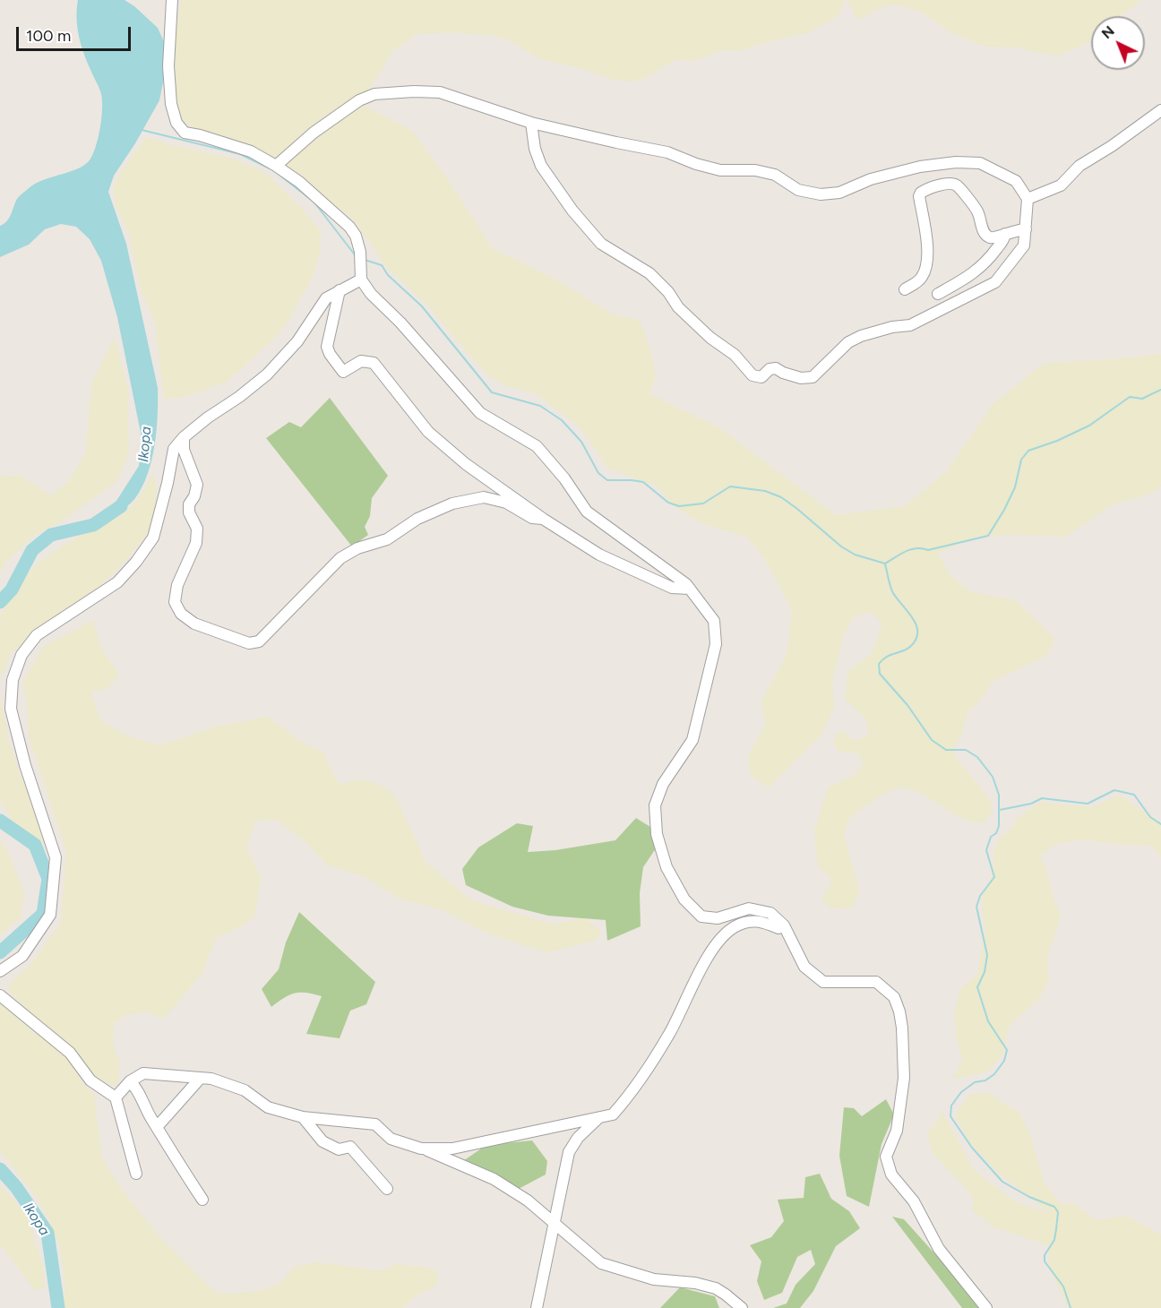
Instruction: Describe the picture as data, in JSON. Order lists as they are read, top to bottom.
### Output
{
  "water": ["Ikopa"],
  "scale_bar": "100 m",
  "north": "top left"
}
